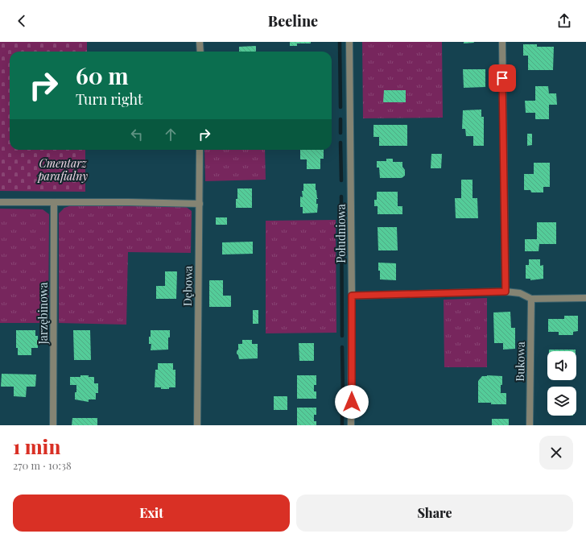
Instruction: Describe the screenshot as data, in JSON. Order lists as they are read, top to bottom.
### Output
{
  "streets": {
    "street": [
      "Południowa",
      "Dębowa",
      "Jarzębinowa",
      "Bukowa"
    ]
  },
  "parks": ["Cmentarz parafialny"],
  "page": {
    "header": "Beeline",
    "turn": ["60 m", "Turn right"],
    "heading": ["1 min", "270 m · 10:38"],
    "buttons": ["Exit", "Share"]
  }
}
